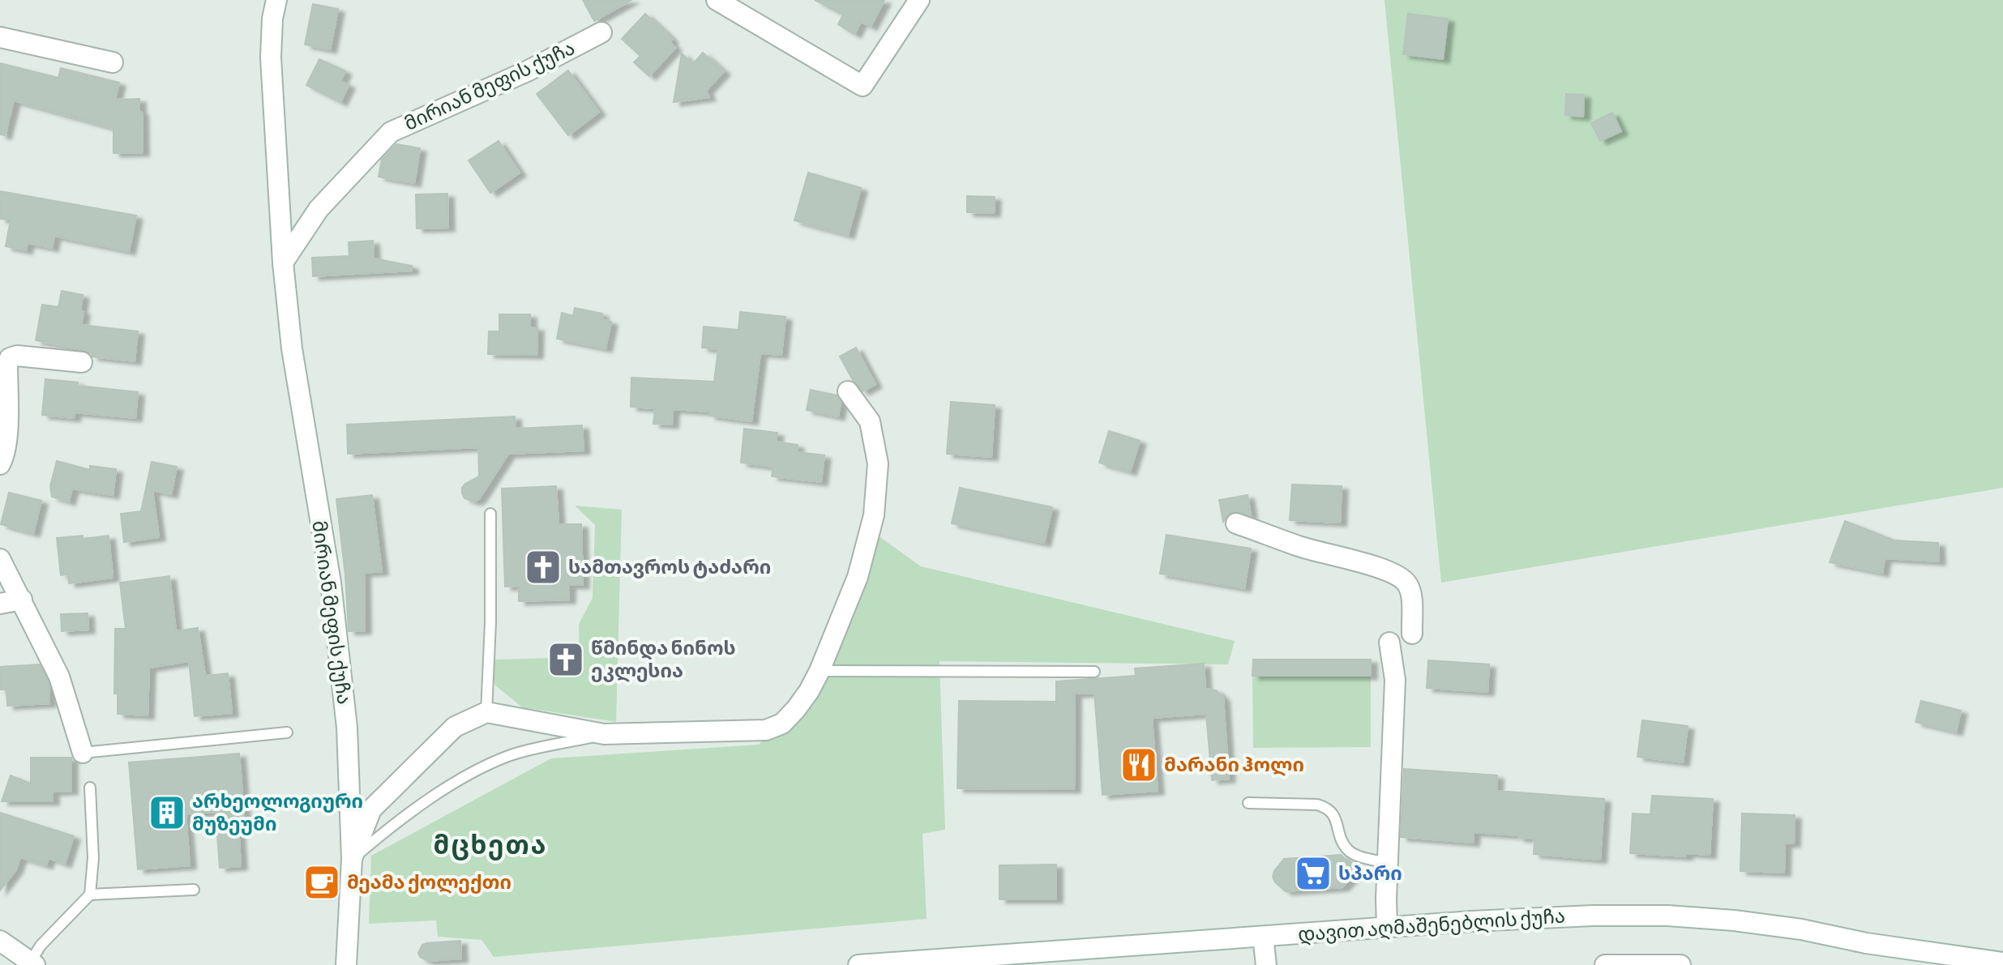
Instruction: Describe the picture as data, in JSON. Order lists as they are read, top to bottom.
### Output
{
  "streets": {
    "street": ["მირიან მეფის ქუჩა", "დავით აღმაშენებლის ქუჩა"]
  },
  "districts": ["მცხეთა"],
  "places": {
    "church": ["სამთავროს ტაძარი", "წმინდა ნინოს ეკლესია"],
    "restaurant": ["მარანი ჰოლი"],
    "building": ["არხეოლოგიური მუზეუმი"],
    "supermarket": ["სპარი"],
    "cafe": ["მეამა ქოლექთი"]
  }
}
